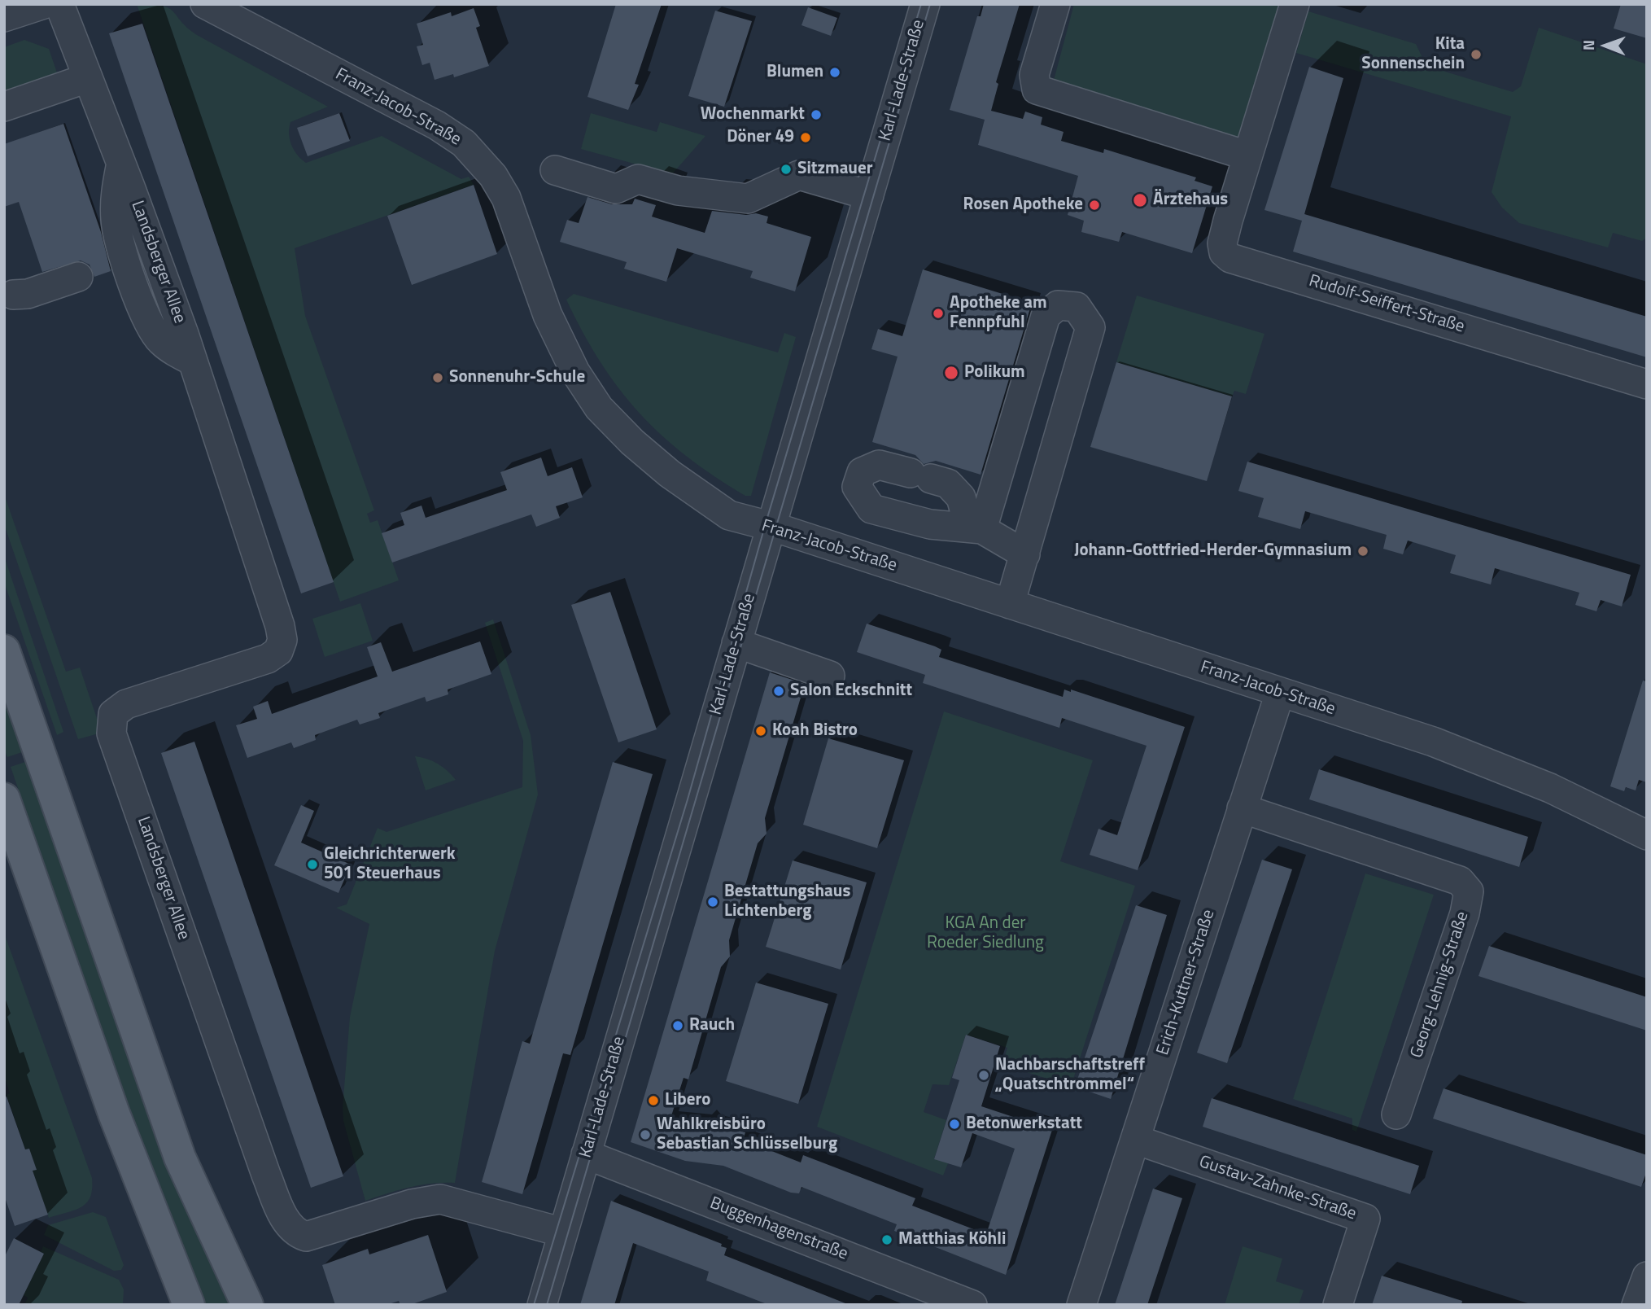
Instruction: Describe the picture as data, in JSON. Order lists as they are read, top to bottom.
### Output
{
  "streets": {
    "street": [
      "Karl-Lade-Straße",
      "Franz-Jacob-Straße",
      "Landsberger Allee",
      "Rudolf-Seiffert-Straße",
      "Erich-Kuttner-Straße",
      "Georg-Lehnig-Straße",
      "Gustav-Zahnke-Straße",
      "Buggenhagenstraße"
    ]
  },
  "crossings": [
    ["Karl-Lade-Straße", "Franz-Jacob-Straße"],
    ["Karl-Lade-Straße", "Landsberger Allee"],
    ["Karl-Lade-Straße", "Buggenhagenstraße"],
    ["Franz-Jacob-Straße", "Erich-Kuttner-Straße"],
    ["Erich-Kuttner-Straße", "Georg-Lehnig-Straße"],
    ["Erich-Kuttner-Straße", "Gustav-Zahnke-Straße"]
  ],
  "parks": ["KGA An der Roeder Siedlung"],
  "places": [
    "Kita Sonnenschein",
    "Blumen",
    "Wochenmarkt",
    "Döner 49",
    "Sitzmauer",
    "Ärztehaus",
    "Rosen Apotheke",
    "Apotheke am Fennpfuhl",
    "Polikum",
    "Sonnenuhr-Schule",
    "Johann-Gottfried-Herder-Gymnasium",
    "Salon Eckschnitt",
    "Koah Bistro",
    "Gleichrichterwerk 501 Steuerhaus",
    "Bestattungshaus Lichtenberg",
    "Rauch",
    "Nachbarschaftstreff „Quatschtrommel“",
    "Libero",
    "Betonwerkstatt",
    "Wahlkreisbüro Sebastian Schlüsselburg",
    "Matthias Köhli"
  ],
  "north": "left"
}
